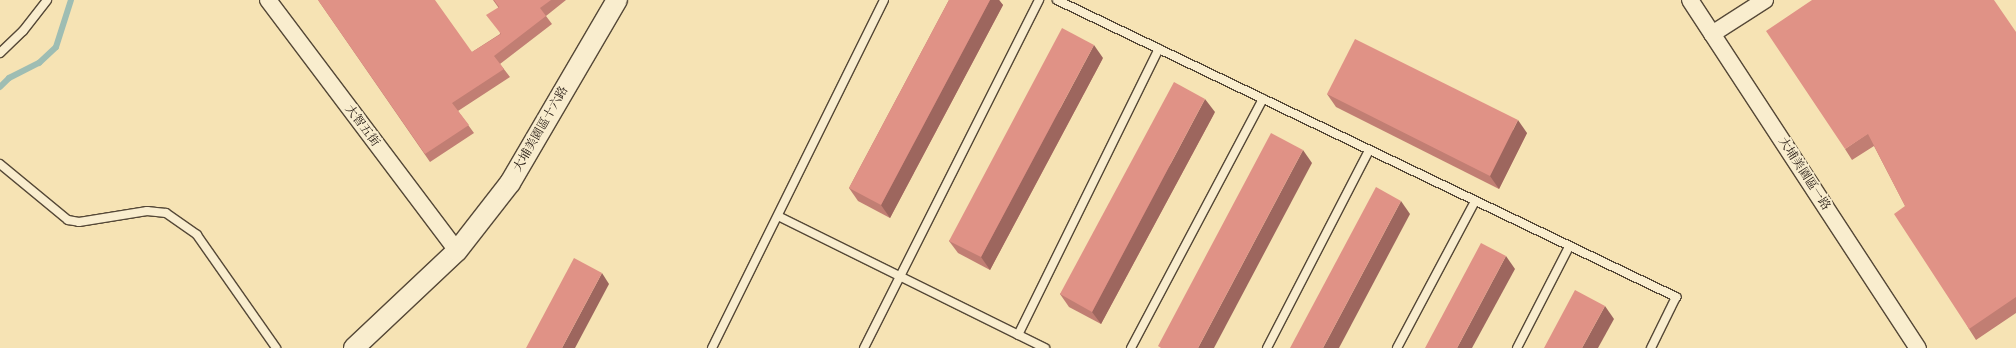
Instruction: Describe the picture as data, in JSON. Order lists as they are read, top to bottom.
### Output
{
  "streets": {
    "street": ["大智五街", "大埔美園區十六路", "大埔美園區一路"]
  },
  "crossings": [
    ["大智五街", "大埔美園區十六路"]
  ]
}
